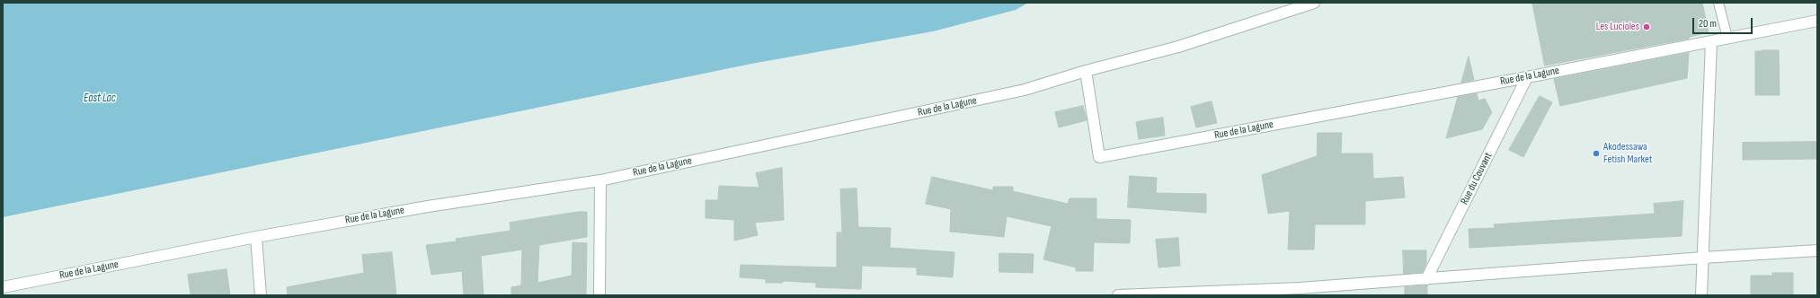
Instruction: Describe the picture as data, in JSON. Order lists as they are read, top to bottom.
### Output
{
  "streets": {
    "street": ["Rue de la Lagune", "Rue du Couvant"]
  },
  "crossings": [
    ["Rue de la Lagune", "Rue du Couvant"]
  ],
  "water": ["East Lac"],
  "places": ["Les Lucioles", "Akodessawa Fetish Market"],
  "scale_bar": "20 m"
}
